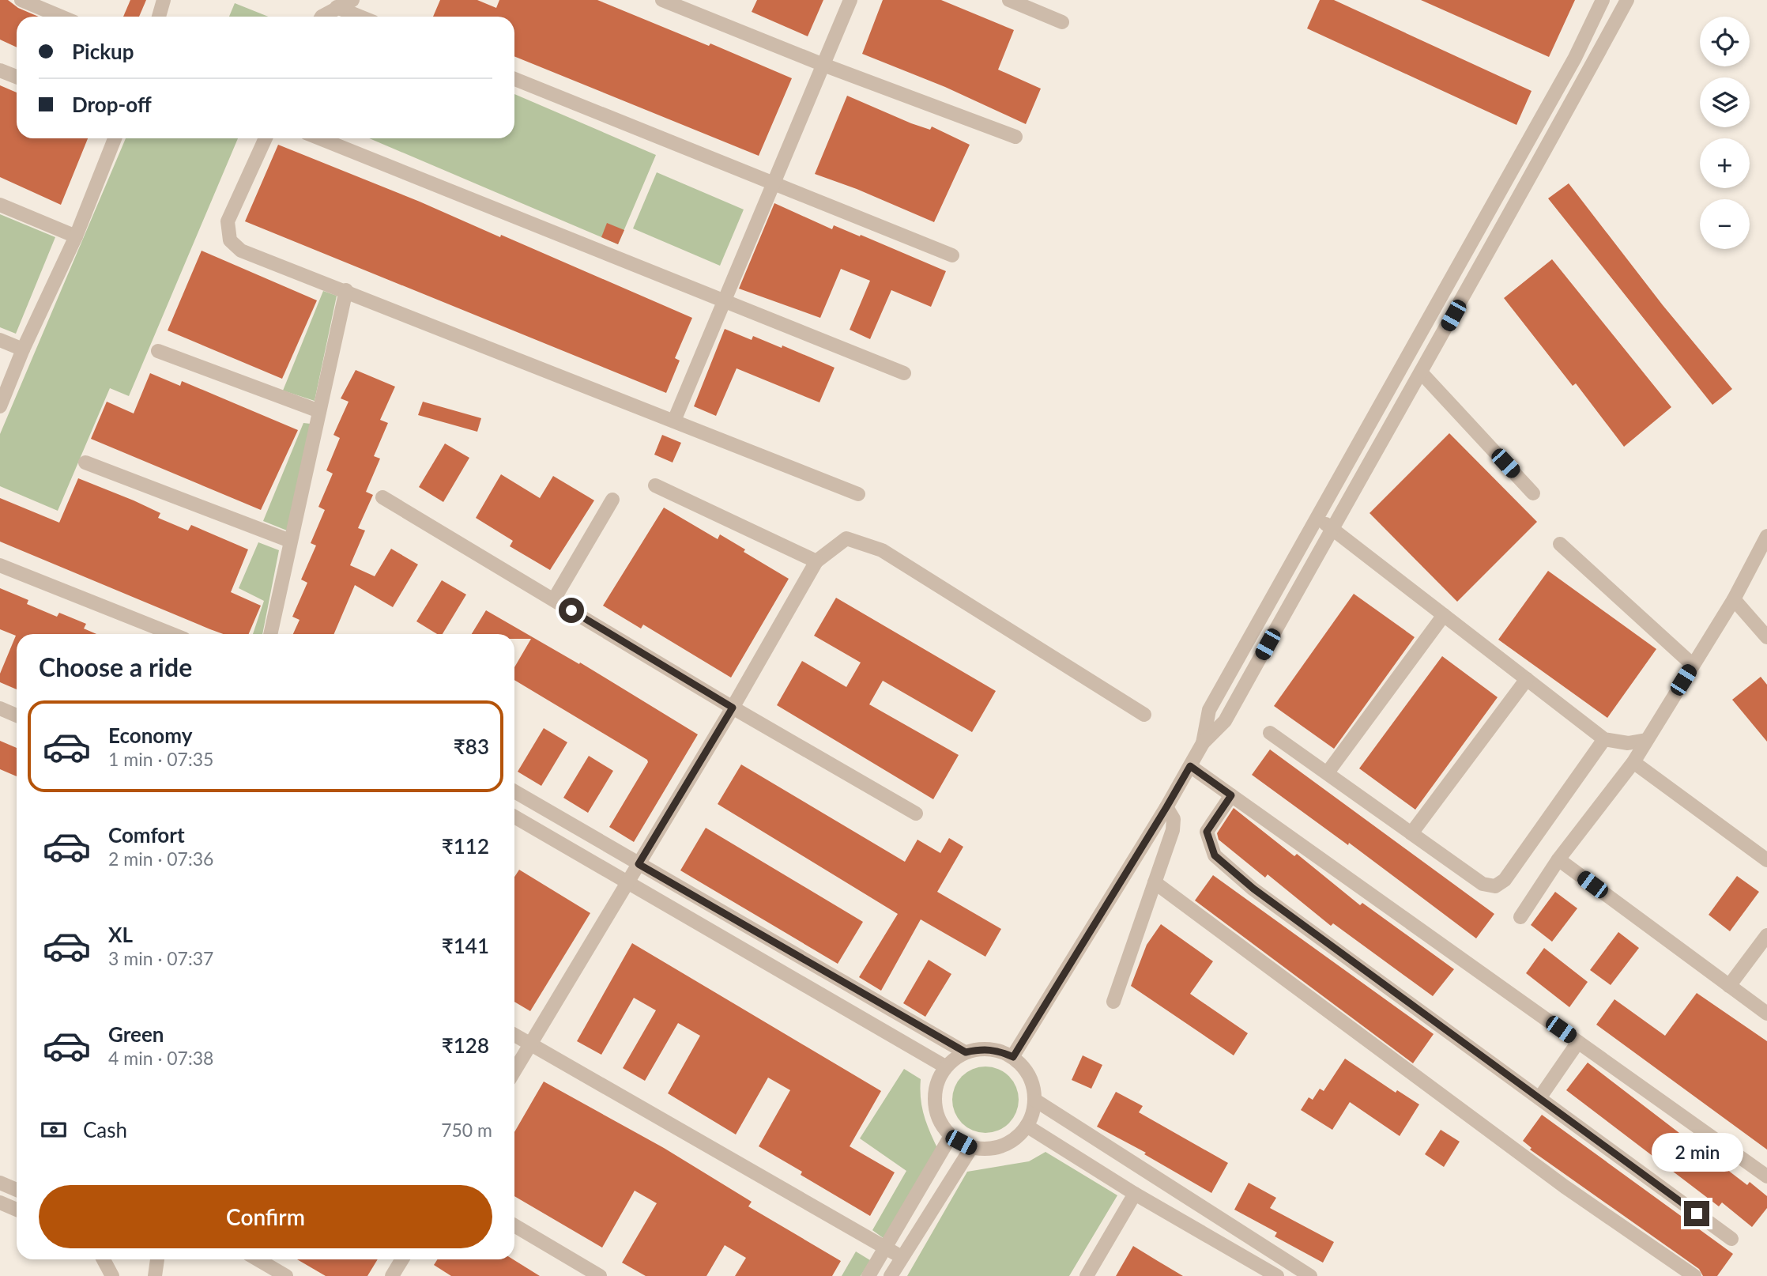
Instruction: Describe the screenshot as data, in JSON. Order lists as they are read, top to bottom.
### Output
{
  "page": {
    "map_buttons": ["+", "−"],
    "banner": ["Pickup", "Drop-off"],
    "heading": "Choose a ride",
    "list": [
      {
        "name": "Economy",
        "note": "1 min · 07:35",
        "value": "₹83"
      },
      {
        "name": "Comfort",
        "note": "2 min · 07:36",
        "value": "₹112"
      },
      {
        "name": "XL",
        "note": "3 min · 07:37",
        "value": "₹141"
      },
      {
        "name": "Green",
        "note": "4 min · 07:38",
        "value": "₹128"
      }
    ],
    "pay": ["Cash", "750 m"],
    "bubble": "2 min",
    "buttons": "Confirm"
  }
}
